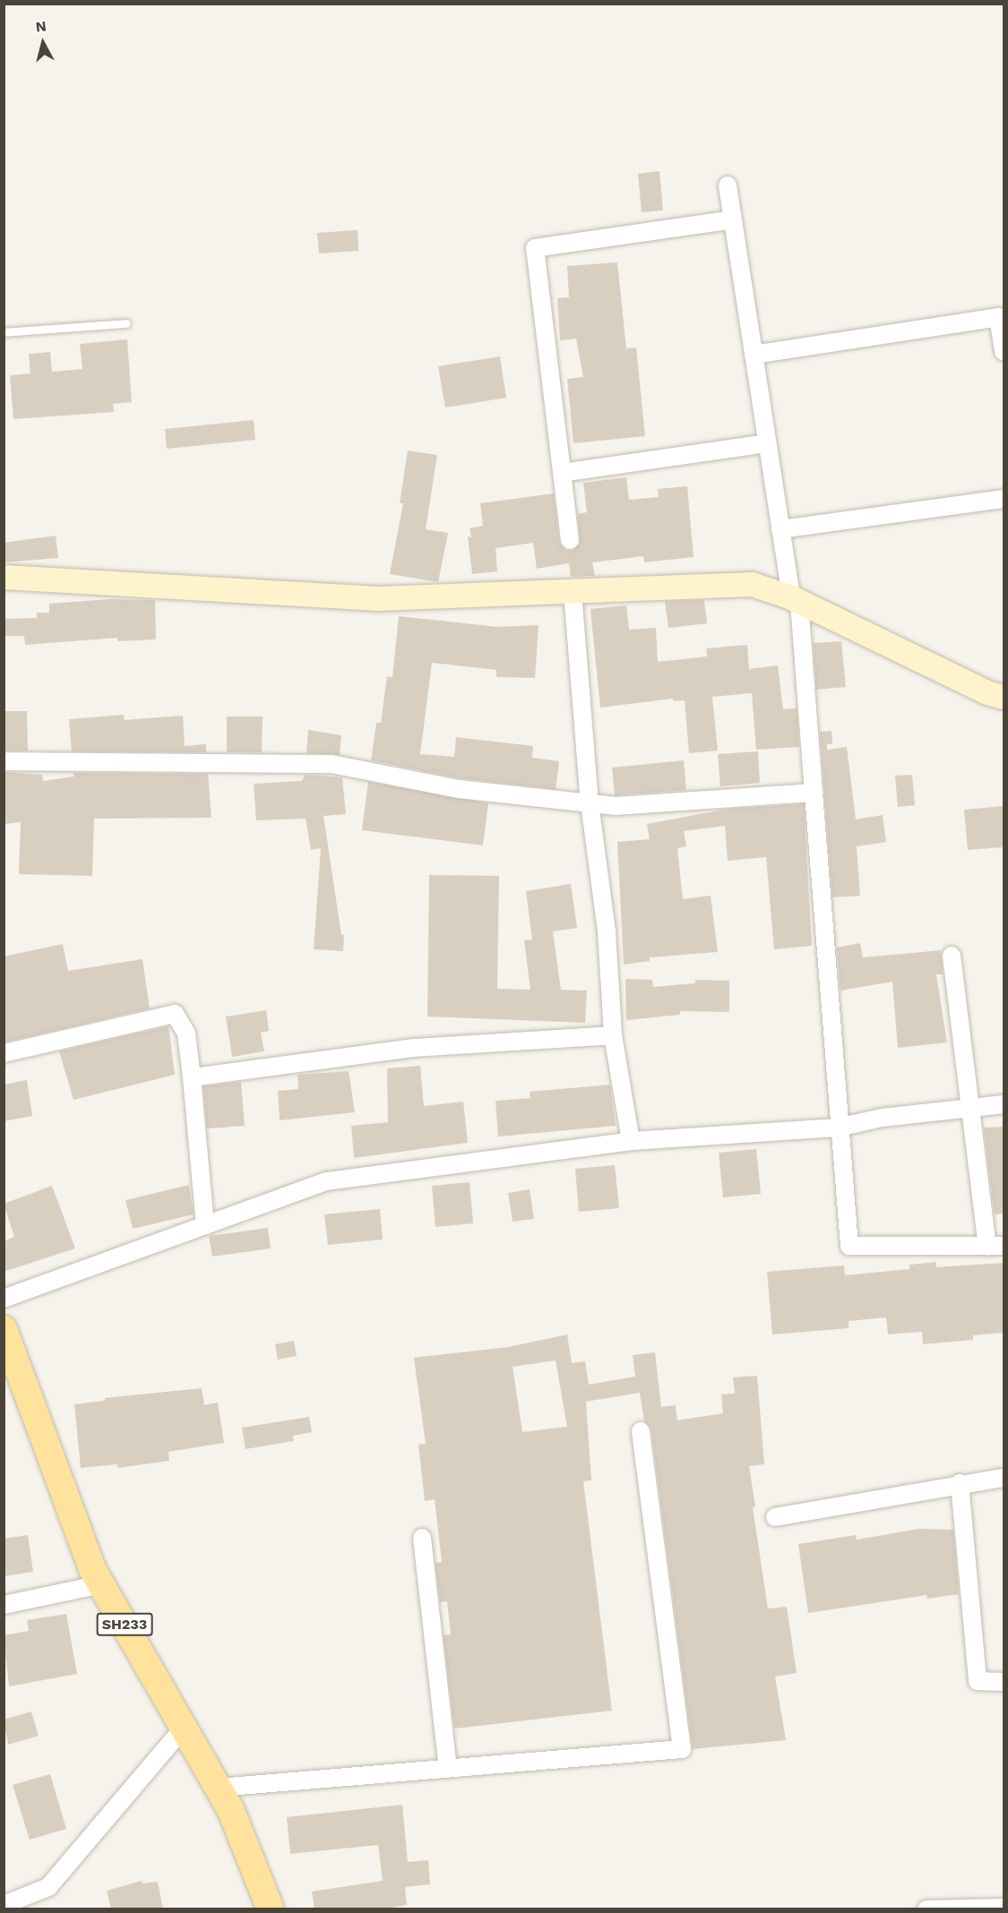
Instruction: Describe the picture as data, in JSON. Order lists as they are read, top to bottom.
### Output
{
  "streets": {
    "main road": ["SH233"]
  },
  "north": "top"
}
